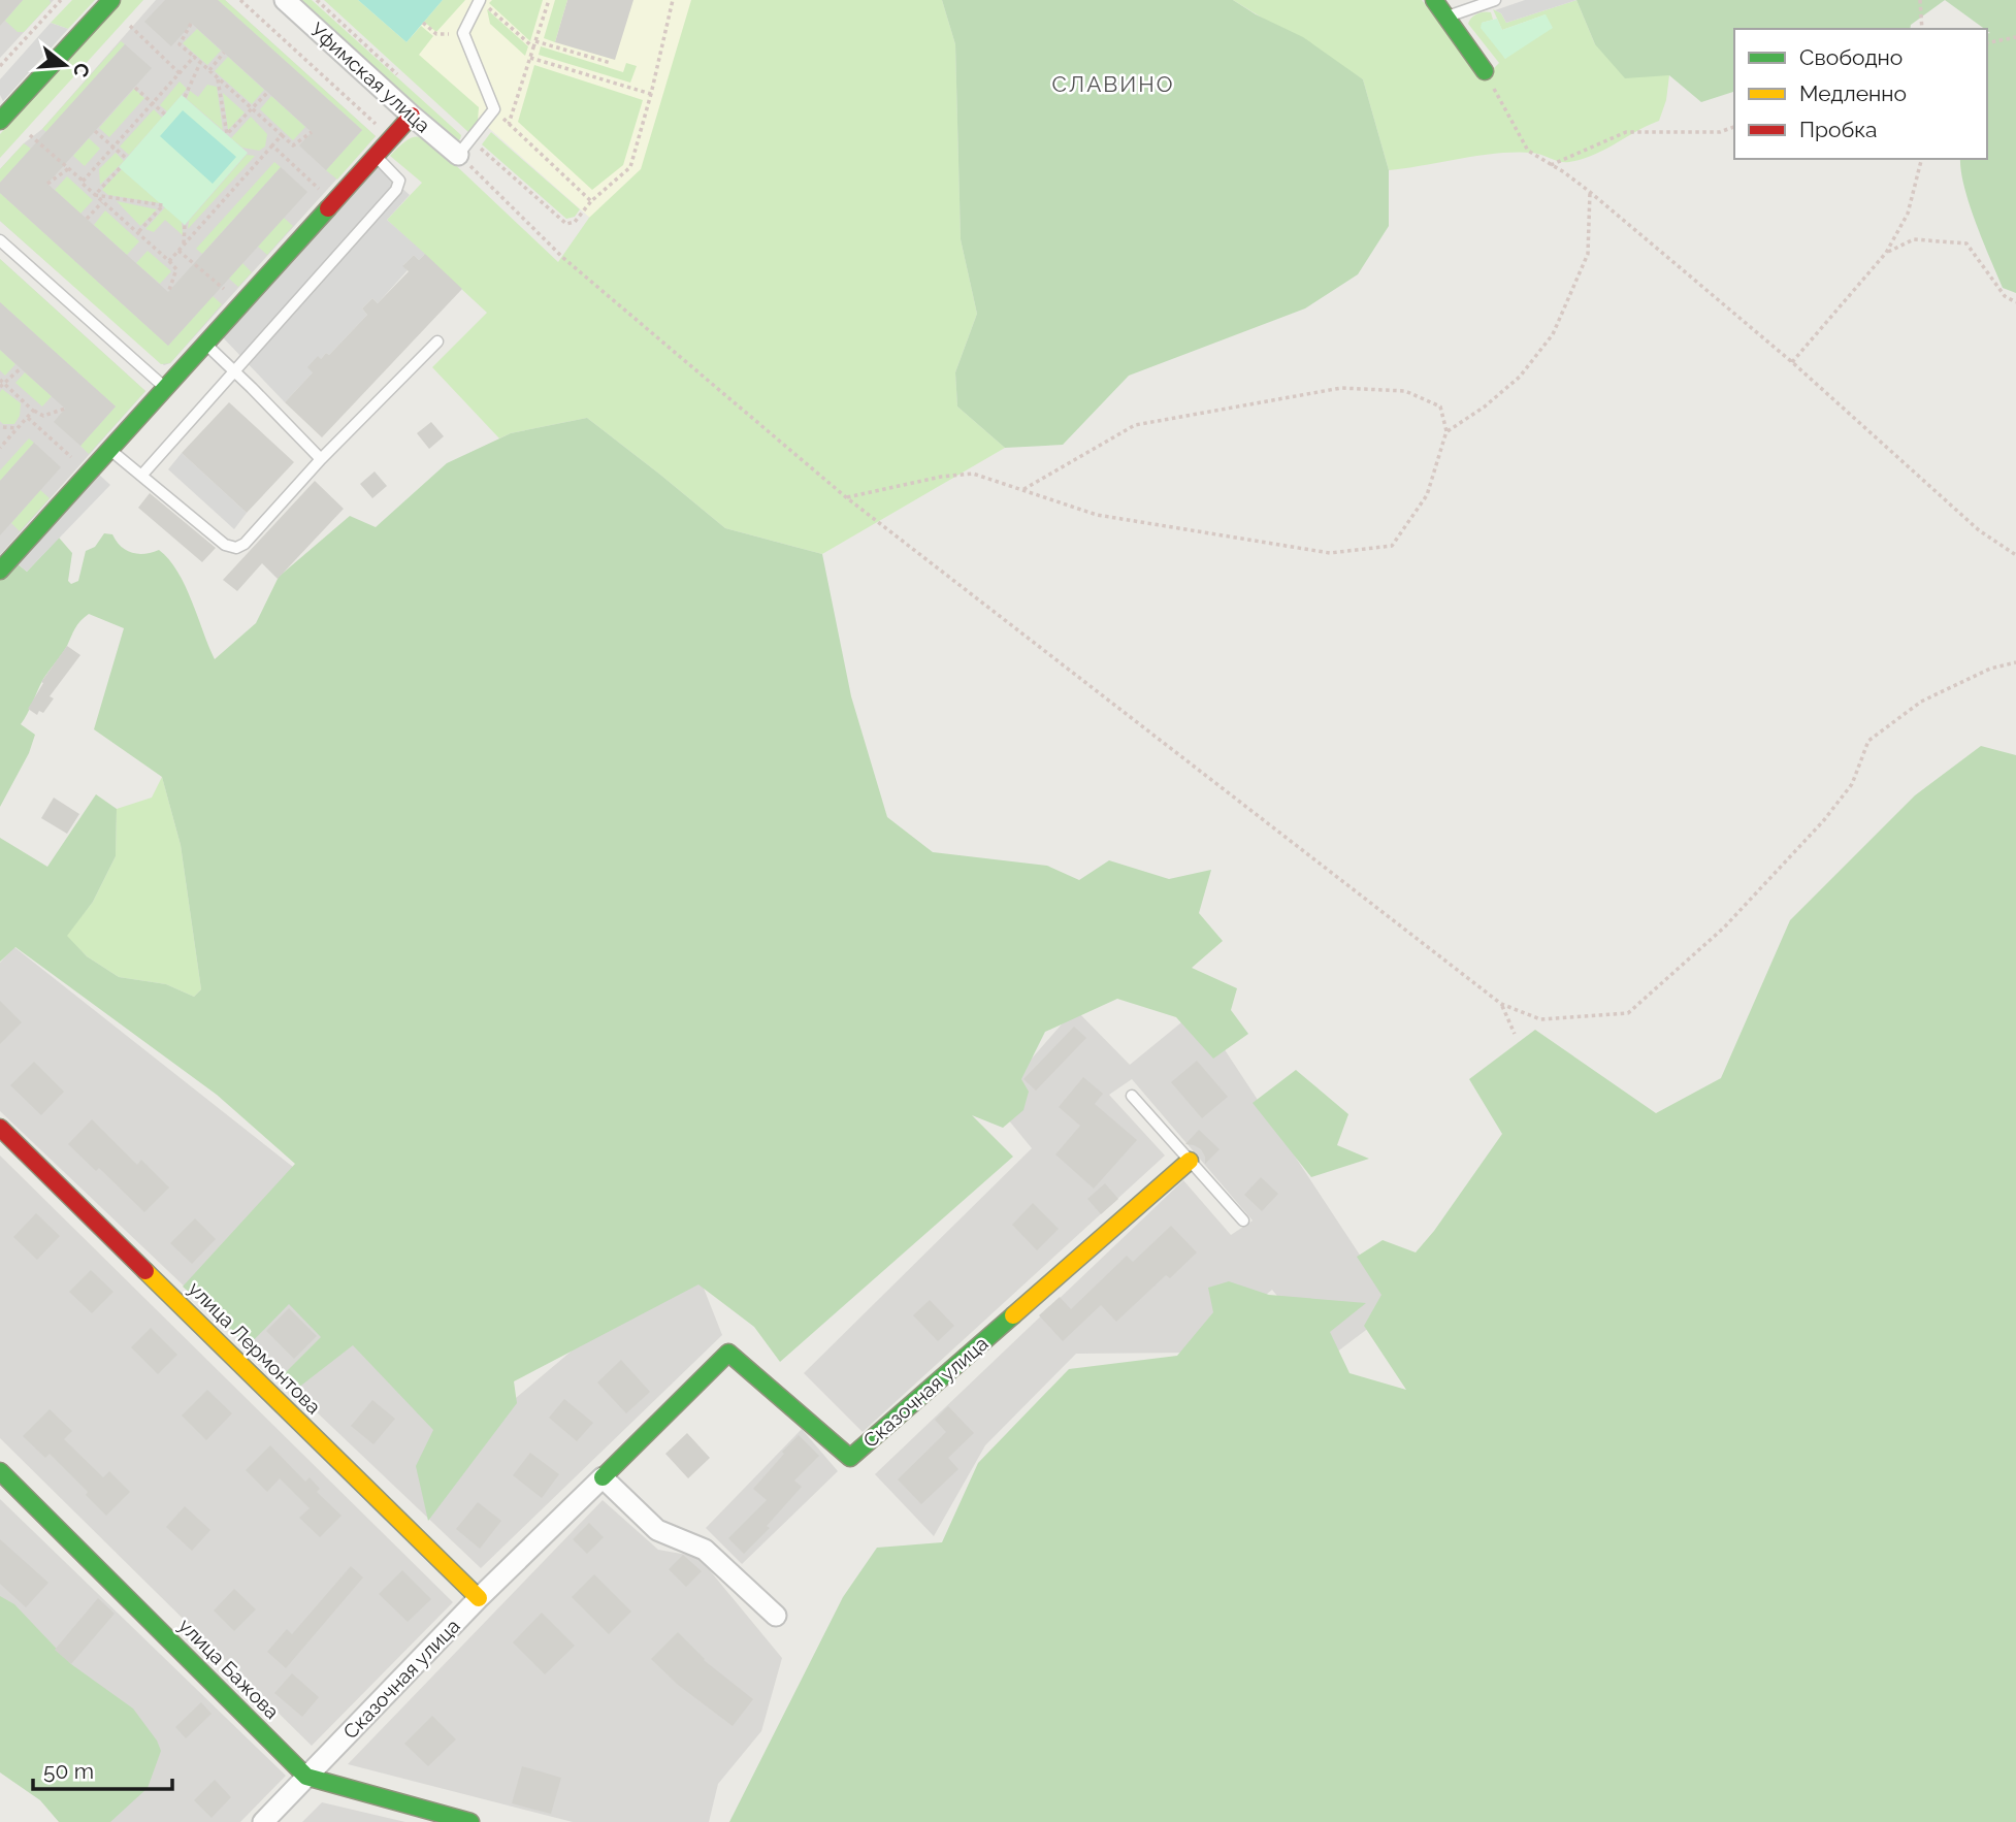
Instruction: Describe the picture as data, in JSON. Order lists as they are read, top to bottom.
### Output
{
  "streets": {
    "street": [
      "Уфимская улица",
      "улица Лермонтова",
      "Сказочная улица",
      "улица Бажова"
    ]
  },
  "crossings": [
    ["улица Лермонтова", "Сказочная улица"],
    ["Сказочная улица", "улица Бажова"]
  ],
  "districts": ["СЛАВИНО"],
  "legend": ["Свободно", "Медленно", "Пробка"],
  "scale_bar": "50 m",
  "north": "right"
}
